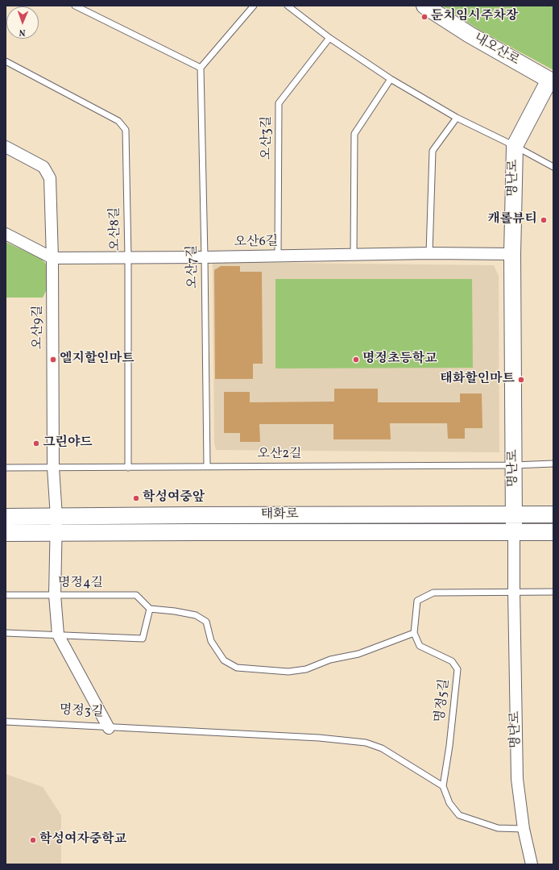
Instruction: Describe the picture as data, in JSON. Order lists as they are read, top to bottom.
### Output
{
  "streets": {
    "main road": ["내오산로", "명난로", "태화로"],
    "street": ["오산6길", "오산9길", "명정3길"],
    "lane": [
      "오산3길",
      "오산8길",
      "오산7길",
      "오산2길",
      "명정4길",
      "명정5길"
    ]
  },
  "crossings": [
    ["내오산로", "명난로"],
    ["오산3길", "오산6길"],
    ["명난로", "오산6길"],
    ["명난로", "오산2길"],
    ["명난로", "태화로"],
    ["오산8길", "오산6길"],
    ["오산8길", "오산2길"],
    ["오산6길", "오산7길"],
    ["오산6길", "오산9길"],
    ["오산7길", "오산2길"],
    ["오산9길", "오산2길"],
    ["오산9길", "태화로"],
    ["오산9길", "명정3길"],
    ["태화로", "명정3길"],
    ["명정4길", "명정3길"]
  ],
  "places": [
    "둔치임시주차장",
    "캐롤뷰티",
    "엘지할인마트",
    "명정초등학교",
    "태화할인마트",
    "그린야드",
    "학성여중앞",
    "학성여자중학교"
  ],
  "north": "bottom"
}
